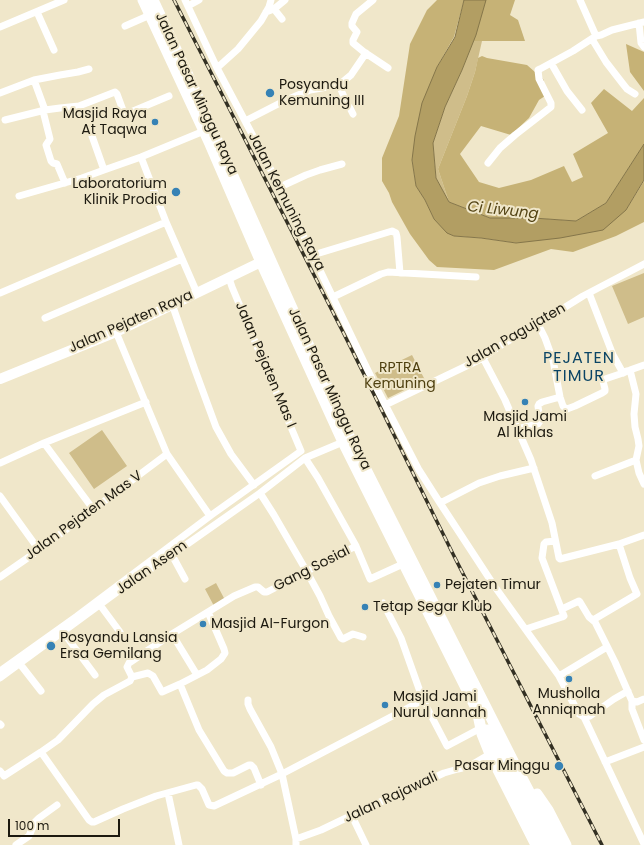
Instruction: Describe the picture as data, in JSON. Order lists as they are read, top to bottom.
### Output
{
  "streets": {
    "main road": ["Jalan Pasar Minggu Raya", "Jalan Pejaten Raya"],
    "street": [
      "Jalan Kemuning Raya",
      "Jalan Pagujaten",
      "Jalan Pejaten Mas I",
      "Jalan Pejaten Mas V",
      "Jalan Asem",
      "Gang Sosial",
      "Jalan Rajawali"
    ]
  },
  "crossings": [
    ["Jalan Pasar Minggu Raya", "Jalan Pejaten Raya"],
    ["Jalan Pasar Minggu Raya", "Jalan Asem"],
    ["Jalan Pasar Minggu Raya", "Gang Sosial"],
    ["Jalan Pasar Minggu Raya", "Jalan Rajawali"],
    ["Jalan Kemuning Raya", "Jalan Pagujaten"],
    ["Jalan Pejaten Raya", "Jalan Pejaten Mas I"]
  ],
  "districts": ["PEJATEN TIMUR"],
  "water": ["Ci Liwung"],
  "parks": ["RPTRA Kemuning"],
  "places": [
    "Posyandu Kemuning III",
    "Masjid Raya At Taqwa",
    "Laboratorium Klinik Prodia",
    "Masjid Jami Al Ikhlas",
    "Pejaten Timur",
    "Tetap Segar Klub",
    "Masjid AI-Furgon",
    "Posyandu Lansia Ersa Gemilang",
    "Musholla Anniqmah",
    "Masjid Jami Nurul Jannah",
    "Pasar Minggu"
  ],
  "scale_bar": "100 m"
}
